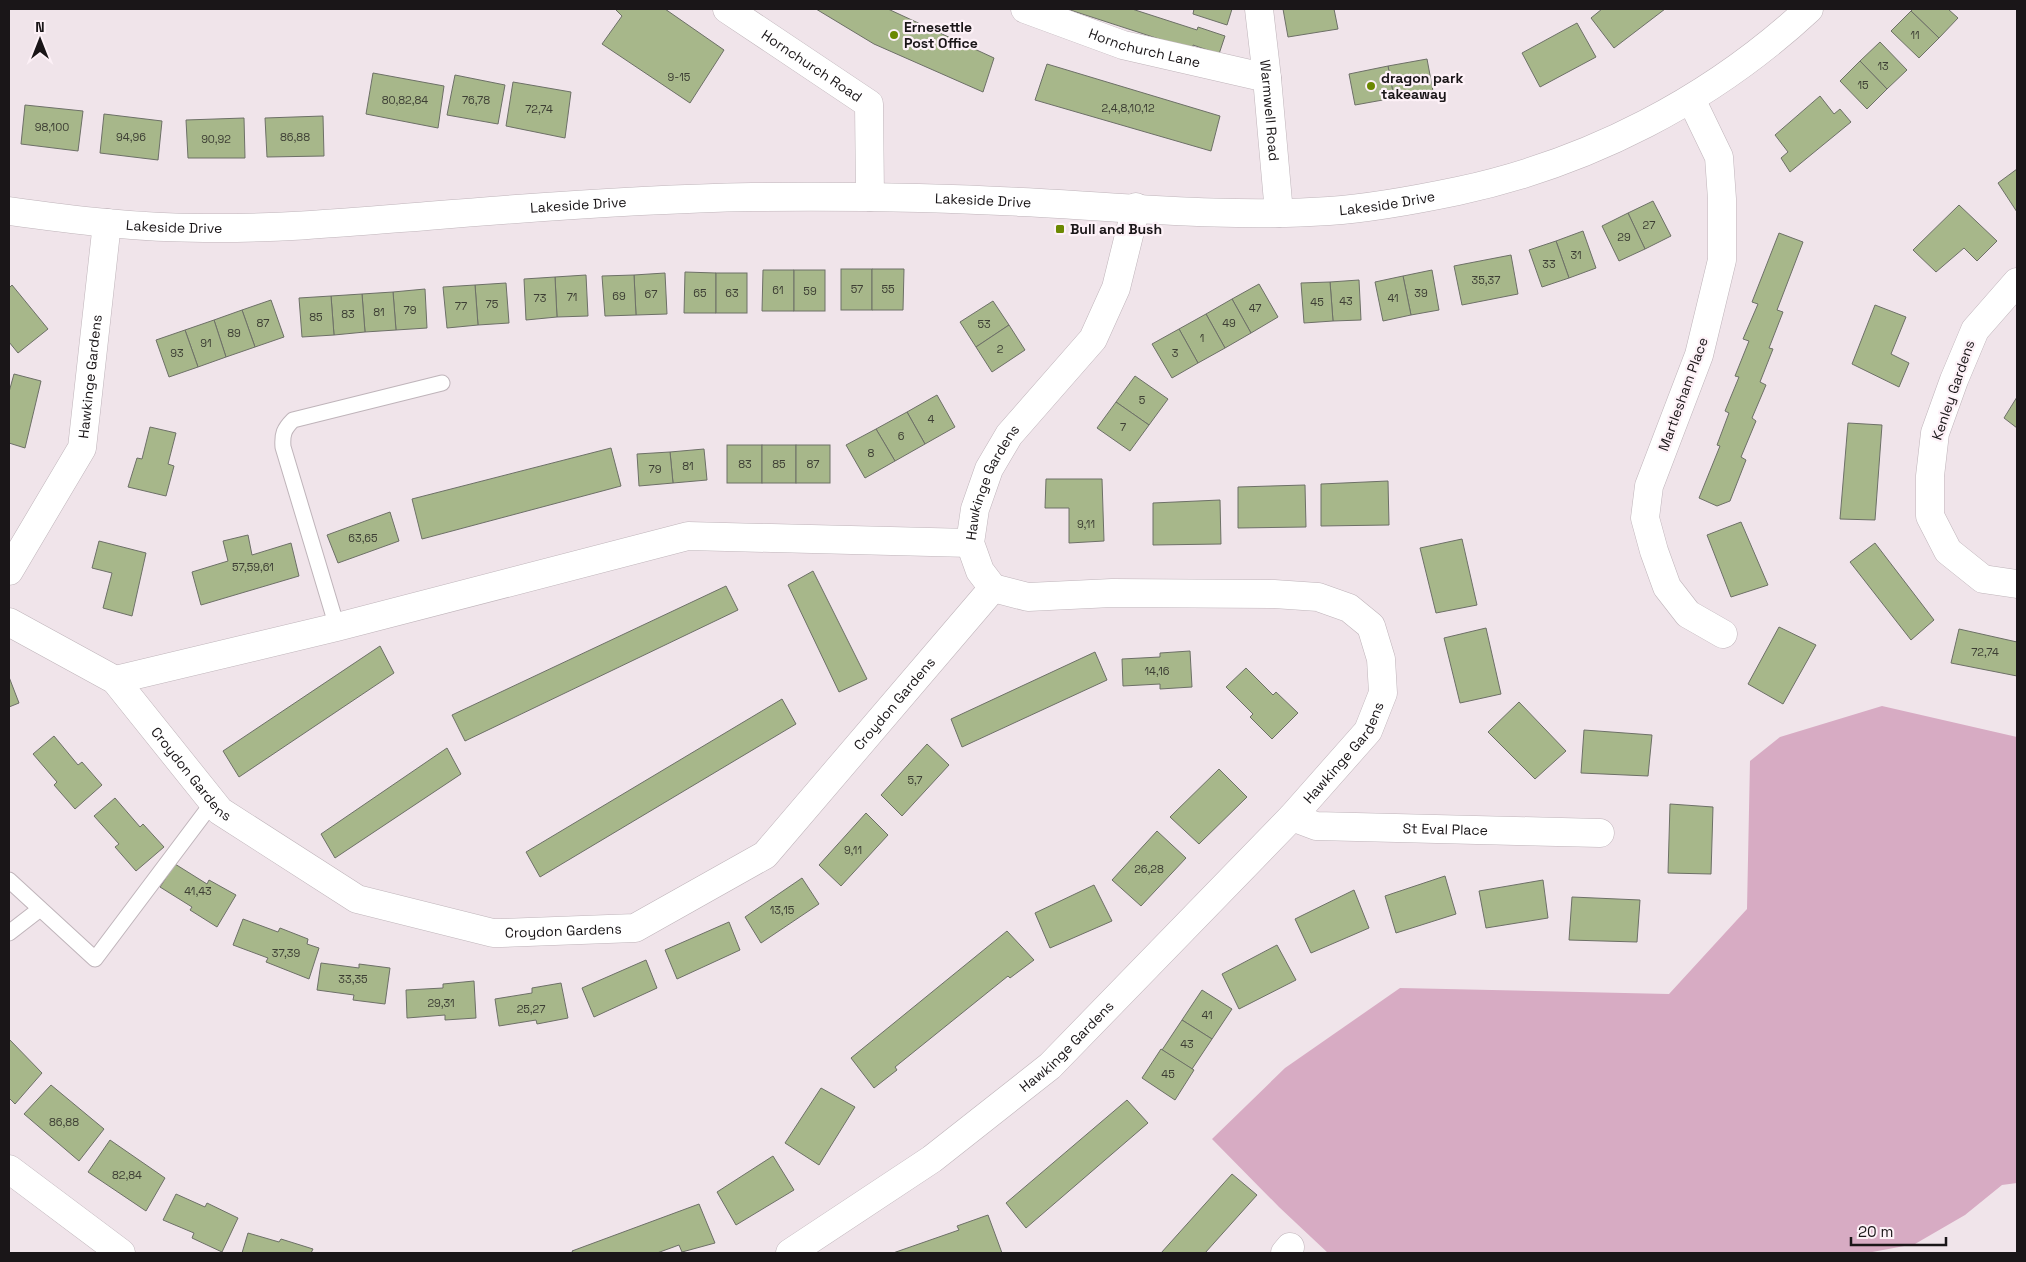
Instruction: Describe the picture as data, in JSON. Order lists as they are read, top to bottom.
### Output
{
  "streets": {
    "street": [
      "Hornchurch Lane",
      "Hornchurch Road",
      "Warmwell Road",
      "Lakeside Drive",
      "Hawkinge Gardens",
      "Kenley Gardens",
      "Martlesham Place",
      "Croydon Gardens",
      "St Eval Place"
    ]
  },
  "crossings": [
    ["Hornchurch Lane", "Warmwell Road"],
    ["Hornchurch Road", "Lakeside Drive"],
    ["Warmwell Road", "Lakeside Drive"],
    ["Lakeside Drive", "Hawkinge Gardens"],
    ["Lakeside Drive", "Martlesham Place"],
    ["Hawkinge Gardens", "Croydon Gardens"],
    ["Hawkinge Gardens", "St Eval Place"]
  ],
  "places": {
    "other": ["Ernesettle Post Office", "dragon park takeaway"],
    "transit": ["Bull and Bush"]
  },
  "house_numbers": [
    "11",
    "13",
    "9-15",
    "15",
    "80,82,84",
    "76,78",
    "2,4,8,10,12",
    "72,74",
    "98,100",
    "94,96",
    "86,88",
    "90,92",
    "27",
    "29",
    "31",
    "33",
    "35,37",
    "57",
    "55",
    "61",
    "59",
    "65",
    "63",
    "39",
    "67",
    "69",
    "71",
    "73",
    "41",
    "43",
    "45",
    "75",
    "77",
    "47",
    "79",
    "81",
    "83",
    "85",
    "87",
    "49",
    "53",
    "89",
    "1",
    "91",
    "2",
    "93",
    "3",
    "5",
    "4",
    "7",
    "6",
    "8",
    "83",
    "85",
    "87",
    "81",
    "79",
    "9,11",
    "63,65",
    "57,59,61",
    "72,74",
    "14,16",
    "5,7",
    "9,11",
    "26,28",
    "41,43",
    "13,15",
    "37,39",
    "33,35",
    "29,31",
    "25,27",
    "41",
    "43",
    "45",
    "86,88",
    "82,84"
  ],
  "scale_bar": "20 m",
  "north": "top"
}
